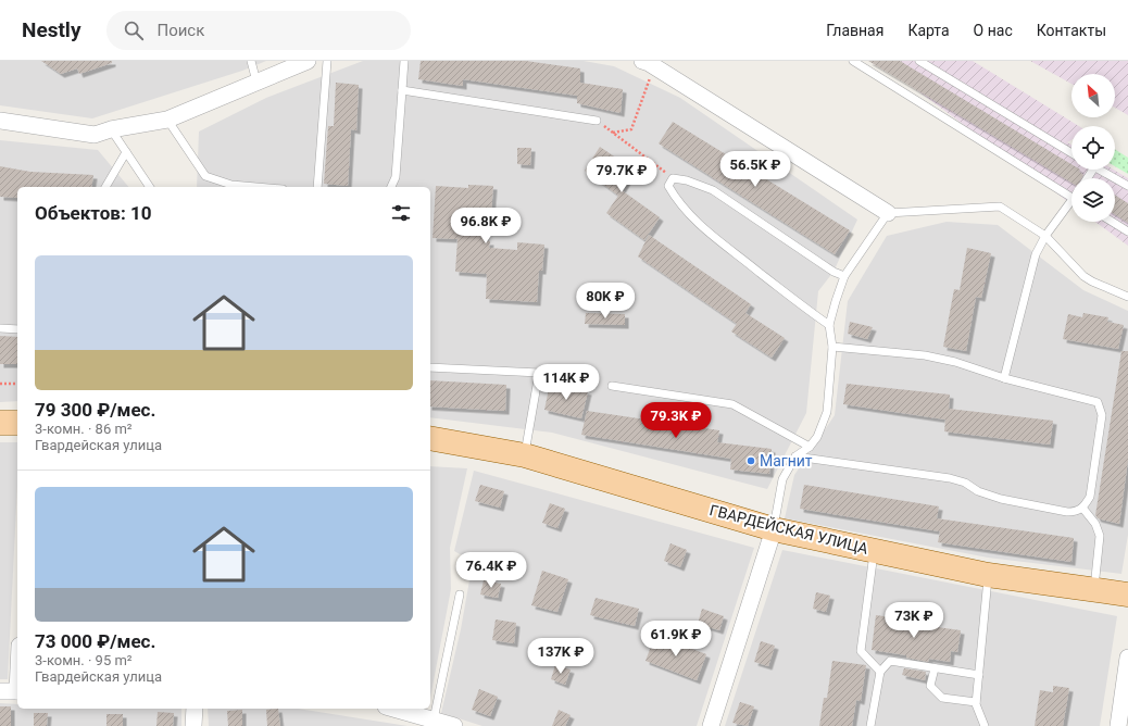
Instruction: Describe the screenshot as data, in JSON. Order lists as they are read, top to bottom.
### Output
{
  "streets": {
    "main road": ["ГВАРДЕЙСКАЯ УЛИЦА"]
  },
  "places": ["Магнит"],
  "north": "top left",
  "page": {
    "header": "Nestly",
    "search": "Поиск",
    "nav": [
      "Главная",
      "Карта",
      "О нас",
      "Контакты"
    ],
    "price": [
      "56.5K ₽",
      "79.7K ₽",
      "96.8K ₽",
      "80K ₽",
      "114K ₽",
      "79.3K ₽",
      "76.4K ₽",
      "73K ₽",
      "61.9K ₽",
      "137K ₽"
    ],
    "heading": "Объектов: 10",
    "list": [
      {
        "name": "79 300 ₽/мес.",
        "note": "3-комн. · 86 m² · Гвардейская улица"
      },
      {
        "name": "73 000 ₽/мес.",
        "note": "3-комн. · 95 m² · Гвардейская улица"
      }
    ]
  }
}
